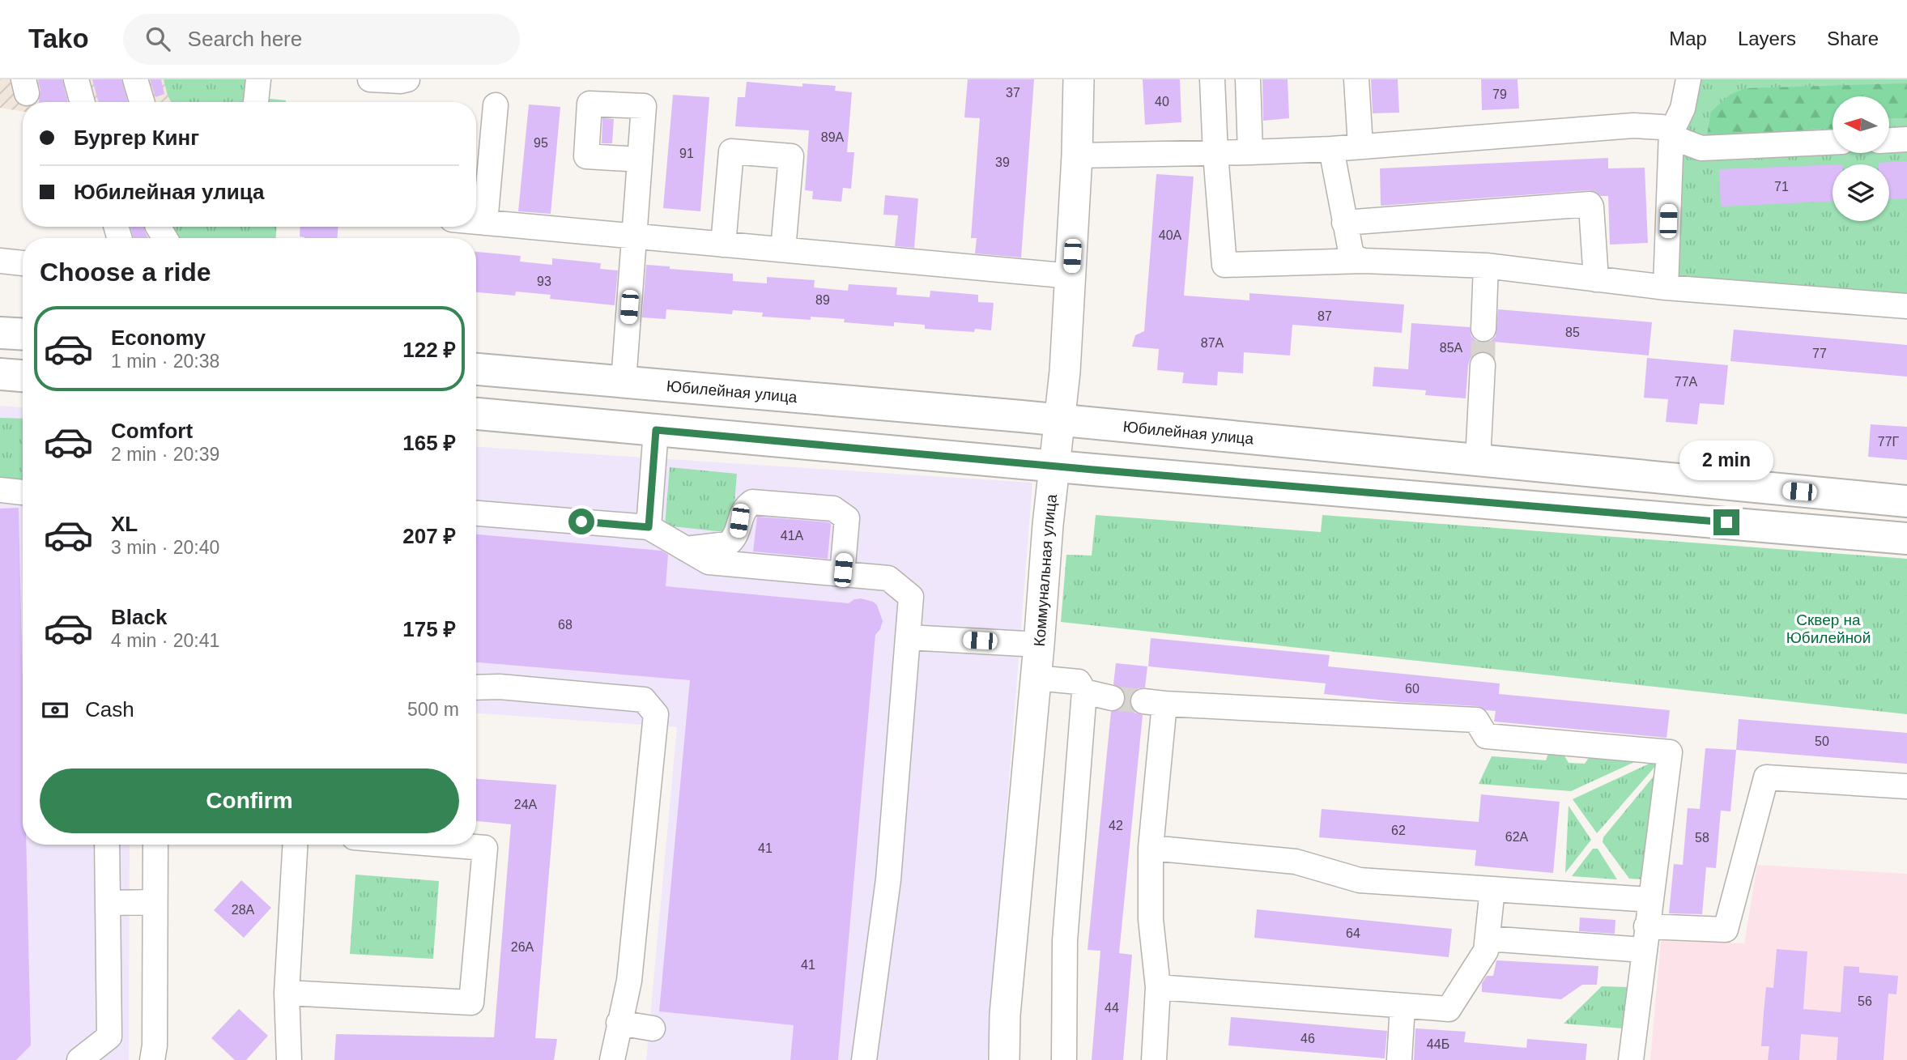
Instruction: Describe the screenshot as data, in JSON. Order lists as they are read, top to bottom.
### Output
{
  "streets": {
    "highway": ["Юбилейная улица"],
    "main road": ["Коммунальная улица"]
  },
  "crossings": [
    ["Юбилейная улица", "Коммунальная улица"]
  ],
  "parks": ["Сквер на Юбилейной"],
  "house_numbers": [
    "37",
    "79",
    "40",
    "89А",
    "95",
    "91",
    "39",
    "71",
    "40А",
    "93",
    "89",
    "87",
    "85",
    "87А",
    "85А",
    "77",
    "77А",
    "77Г",
    "41А",
    "68",
    "60",
    "50",
    "24А",
    "42",
    "62",
    "62А",
    "58",
    "41",
    "28А",
    "64",
    "26А",
    "41",
    "56",
    "44",
    "46",
    "44Б"
  ],
  "north": "left",
  "page": {
    "header": "Tako",
    "search": "Search here",
    "nav": ["Map", "Layers", "Share"],
    "banner": ["Бургер Кинг", "Юбилейная улица"],
    "heading": "Choose a ride",
    "list": [
      {
        "name": "Economy",
        "note": "1 min · 20:38",
        "value": "122 ₽"
      },
      {
        "name": "Comfort",
        "note": "2 min · 20:39",
        "value": "165 ₽"
      },
      {
        "name": "XL",
        "note": "3 min · 20:40",
        "value": "207 ₽"
      },
      {
        "name": "Black",
        "note": "4 min · 20:41",
        "value": "175 ₽"
      }
    ],
    "bubble": "2 min",
    "pay": ["Cash", "500 m"],
    "buttons": "Confirm"
  }
}
